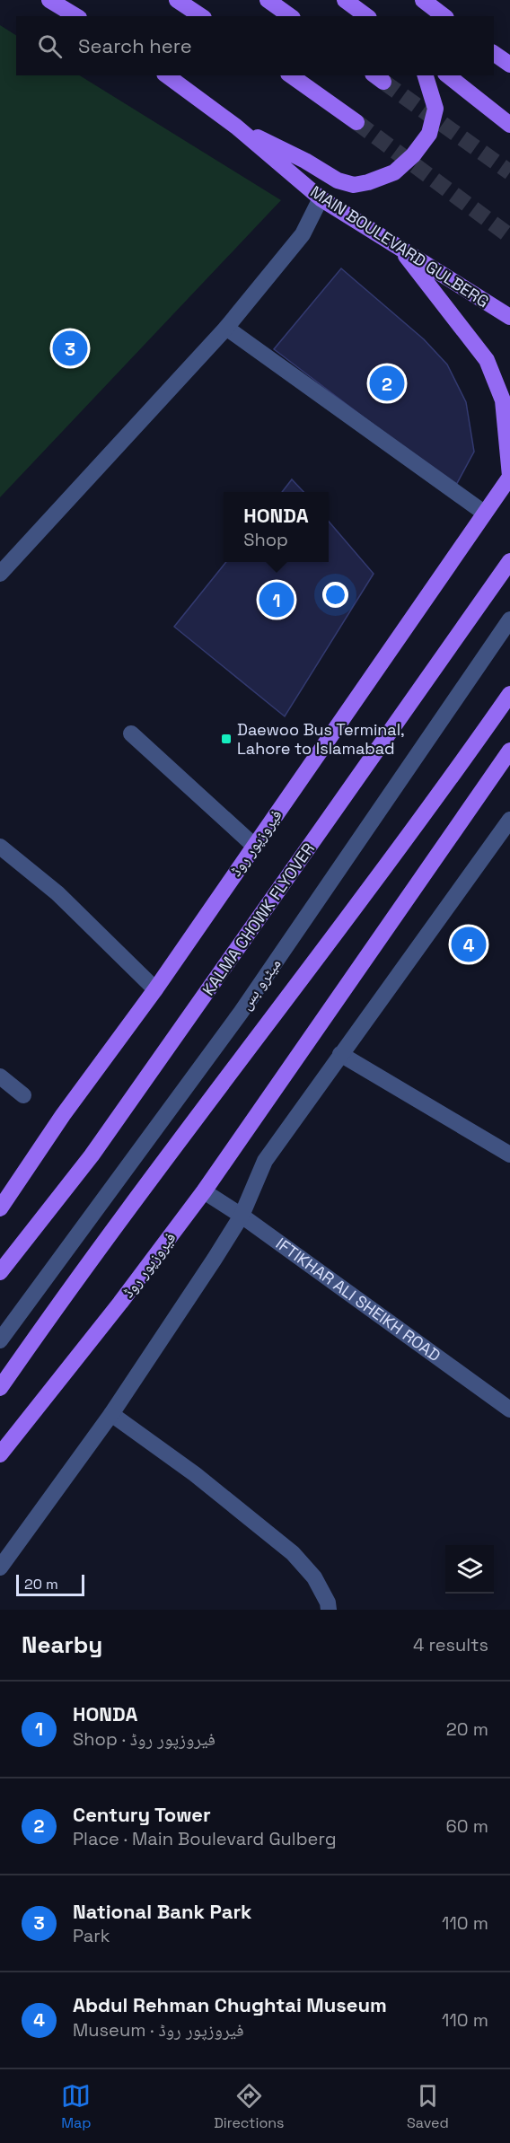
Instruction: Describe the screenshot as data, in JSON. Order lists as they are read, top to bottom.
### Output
{
  "streets": {
    "main road": ["MAIN BOULEVARD GULBERG", "فیروزپور روڈ", "KALMA CHOWK FLYOVER"],
    "street": ["میٹرو بس", "IFTIKHAR ALI SHEIKH ROAD"]
  },
  "crossings": [
    ["فیروزپور روڈ", "IFTIKHAR ALI SHEIKH ROAD"]
  ],
  "places": {
    "transit": ["Daewoo Bus Terminal, Lahore to Islamabad"]
  },
  "scale_bar": "20 m",
  "page": {
    "search": "Search here",
    "pins": [
      "3",
      "2",
      "1",
      "4"
    ],
    "popup": ["HONDA", "Shop"],
    "scale": "20 m",
    "heading": ["Nearby", "4 results"],
    "list": [
      {
        "mark": "1",
        "name": "HONDA",
        "note": "Shop · فیروزپور روڈ",
        "value": "20 m"
      },
      {
        "mark": "2",
        "name": "Century Tower",
        "note": "Place · Main Boulevard Gulberg",
        "value": "60 m"
      },
      {
        "mark": "3",
        "name": "National Bank Park",
        "note": "Park",
        "value": "110 m"
      },
      {
        "mark": "4",
        "name": "Abdul Rehman Chughtai Museum",
        "note": "Museum · فیروزپور روڈ",
        "value": "110 m"
      }
    ],
    "nav": ["Map", "Directions", "Saved"]
  }
}
